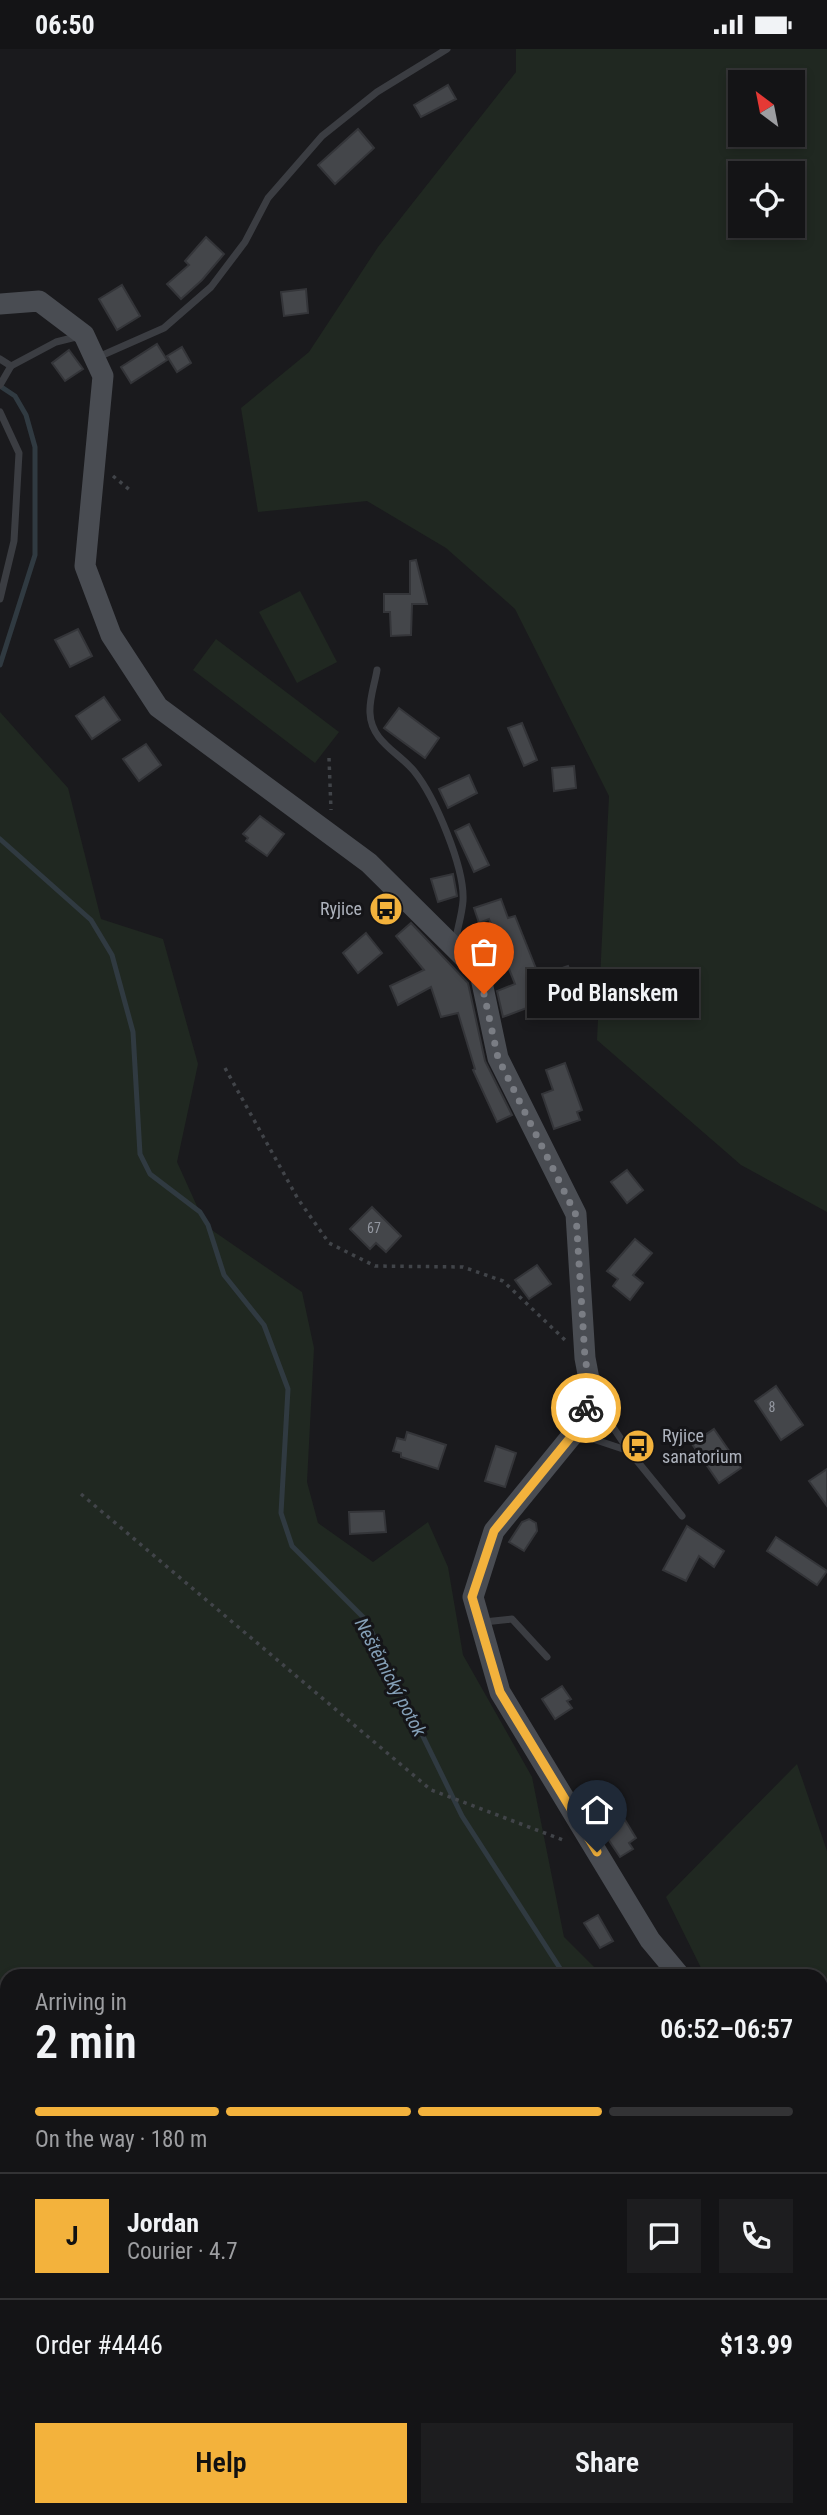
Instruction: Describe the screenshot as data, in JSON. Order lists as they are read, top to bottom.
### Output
{
  "water": ["Neštěmický potok"],
  "places": {
    "bus stop": ["Ryjice", "Ryjice sanatorium"],
    "other": ["Pod Blanskem"]
  },
  "house_numbers": ["67", "8"],
  "north": "top left",
  "page": {
    "status": "06:50",
    "bubble": "Pod Blanskem",
    "heading": ["2 min", "Arriving in", "06:52–06:57"],
    "panel": [
      "Jordan",
      "Courier · 4.7",
      "Order #4446",
      "$13.99"
    ],
    "bar": "On the way · 180 m",
    "round": "J",
    "buttons": ["Help", "Share"]
  }
}
